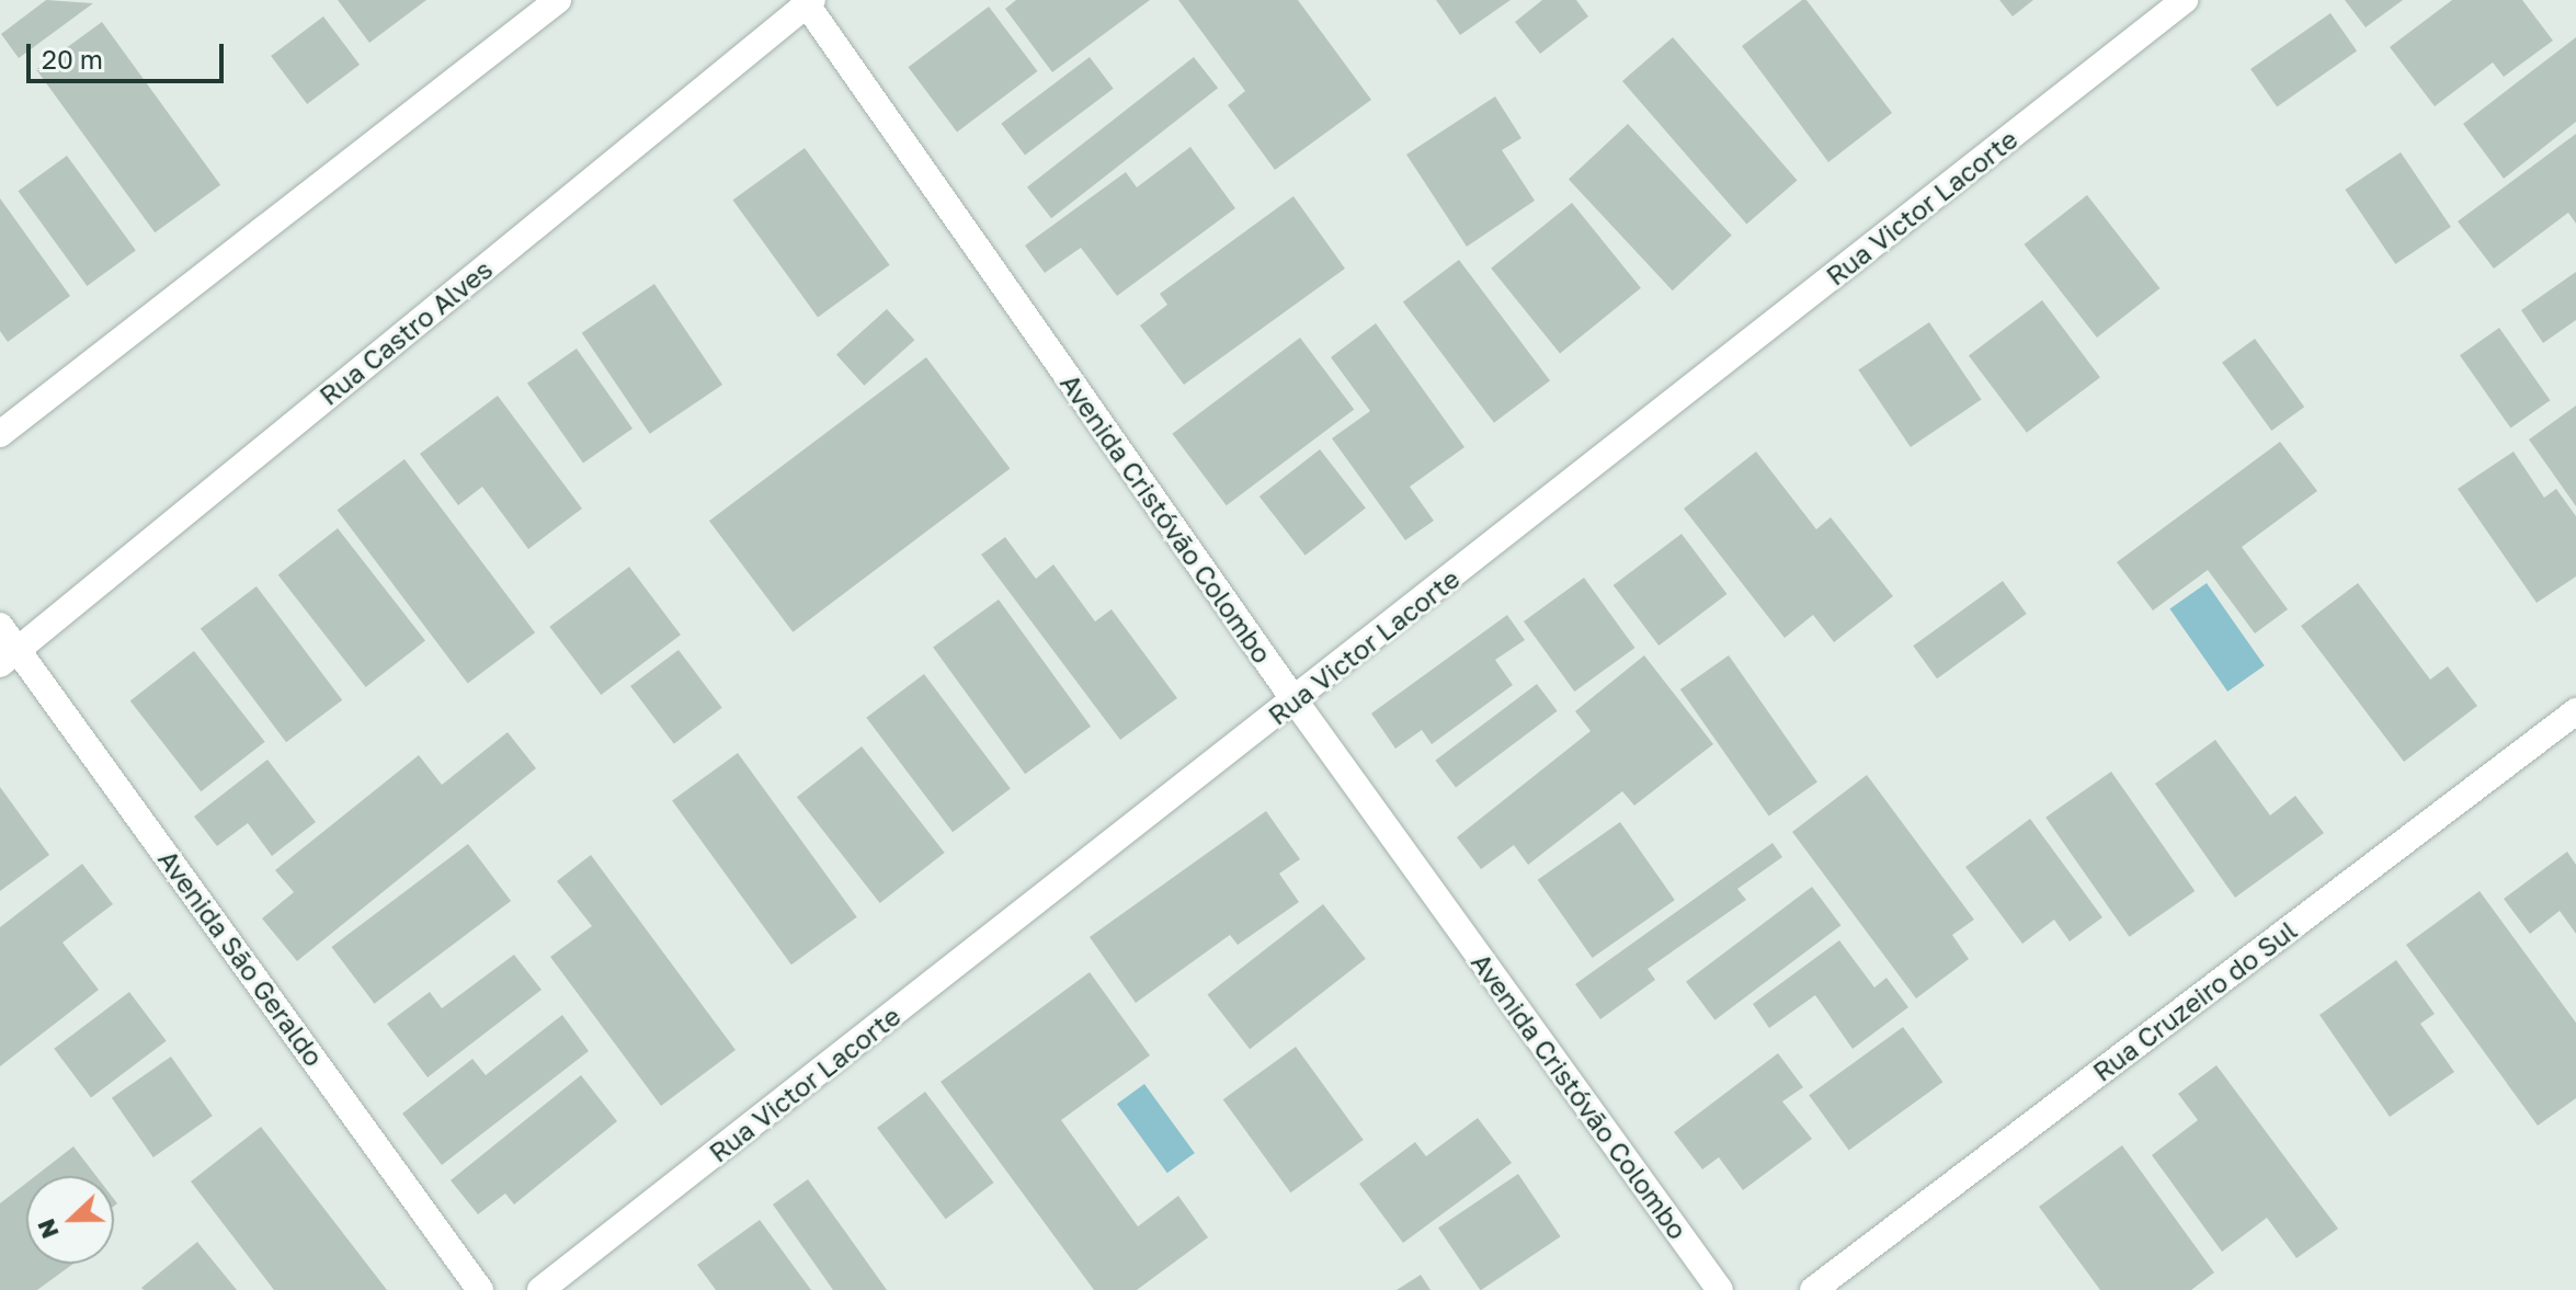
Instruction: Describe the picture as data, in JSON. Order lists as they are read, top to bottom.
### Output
{
  "streets": {
    "street": [
      "Rua Victor Lacorte",
      "Rua Castro Alves",
      "Avenida Cristóvão Colombo",
      "Avenida São Geraldo",
      "Rua Cruzeiro do Sul"
    ]
  },
  "crossings": [
    ["Rua Victor Lacorte", "Avenida Cristóvão Colombo"],
    ["Rua Castro Alves", "Avenida Cristóvão Colombo"],
    ["Rua Castro Alves", "Avenida São Geraldo"]
  ],
  "scale_bar": "20 m",
  "north": "left"
}
